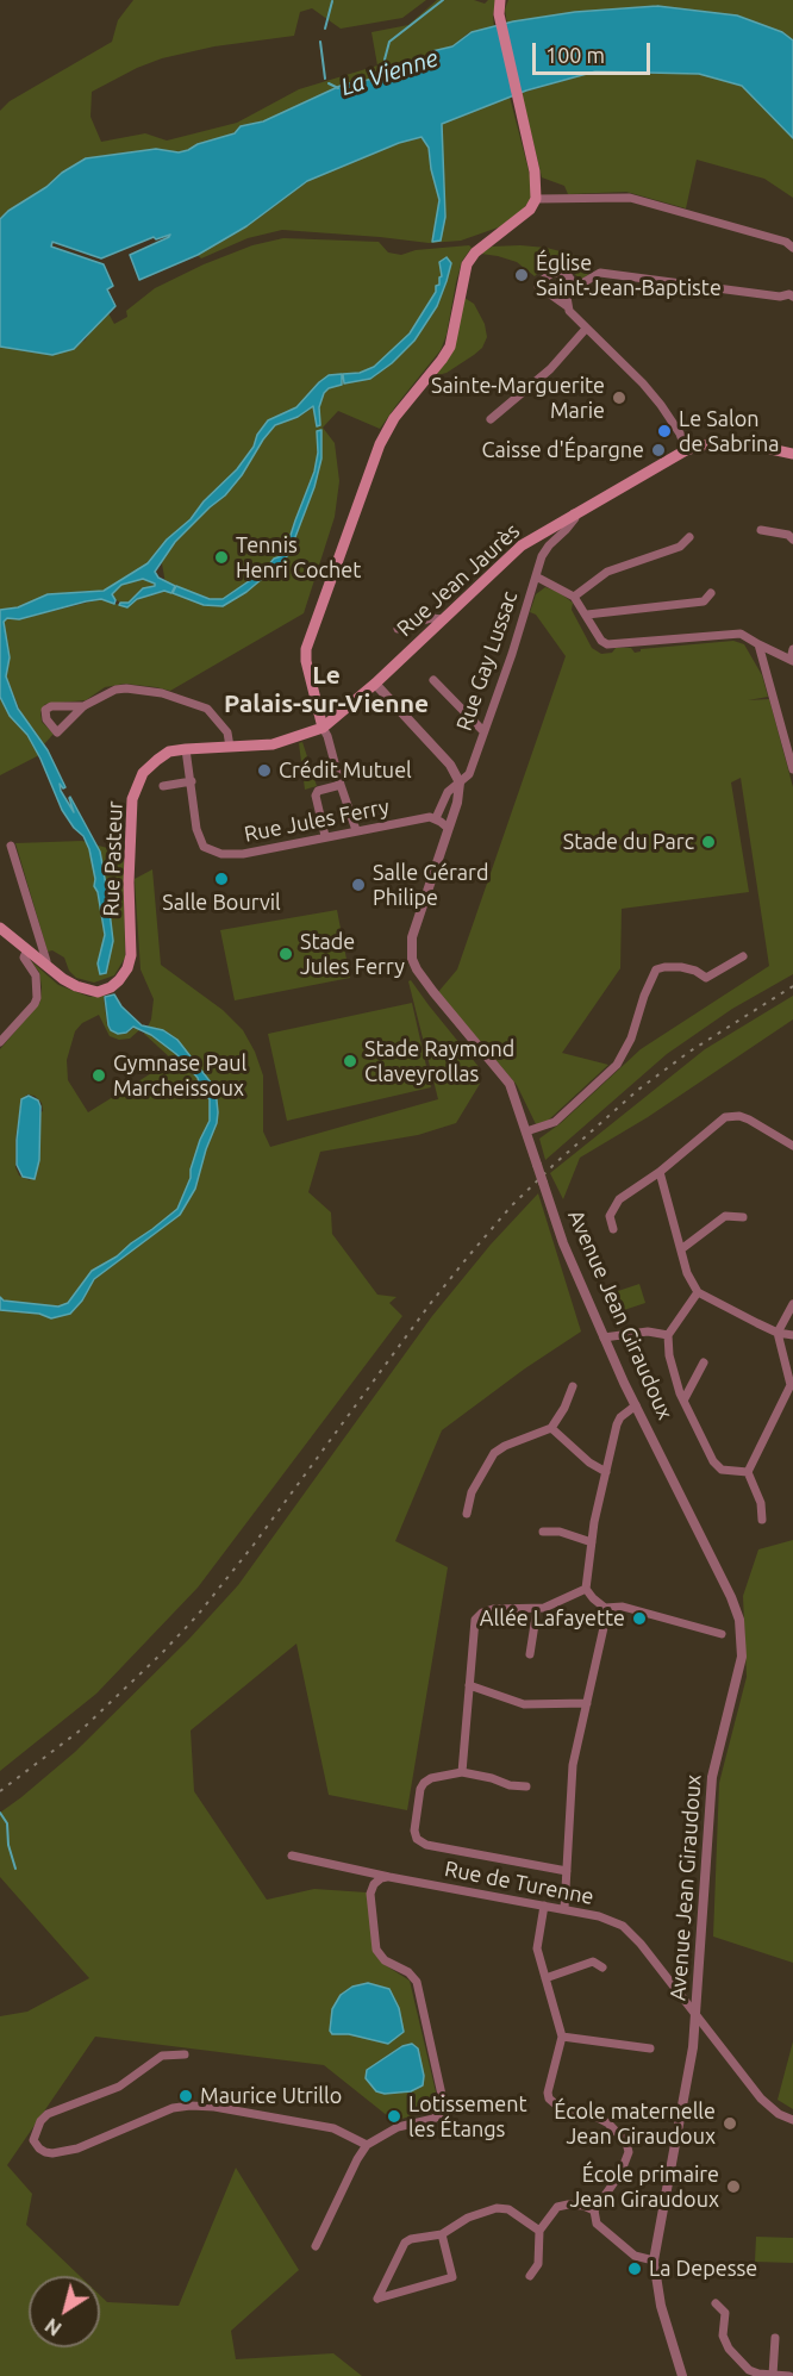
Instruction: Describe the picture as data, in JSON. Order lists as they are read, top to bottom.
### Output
{
  "streets": {
    "main road": ["Rue Jean Jaurès", "Rue Pasteur"],
    "street": [
      "Rue Gay Lussac",
      "Rue Jules Ferry",
      "Avenue Jean Giraudoux",
      "Rue de Turenne"
    ]
  },
  "crossings": [
    ["Rue Jean Jaurès", "Rue Gay Lussac"],
    ["Rue Jean Jaurès", "Rue Pasteur"],
    ["Rue Gay Lussac", "Avenue Jean Giraudoux"],
    ["Rue Jules Ferry", "Rue Pasteur"],
    ["Avenue Jean Giraudoux", "Rue de Turenne"]
  ],
  "districts": ["Le Palais-sur-Vienne"],
  "water": ["La Vienne"],
  "places": [
    "Église Saint-Jean-Baptiste",
    "Sainte-Marguerite Marie",
    "Le Salon de Sabrina",
    "Caisse d'Épargne",
    "Tennis Henri Cochet",
    "Crédit Mutuel",
    "Stade du Parc",
    "Salle Bourvil",
    "Salle Gérard Philipe",
    "Stade Jules Ferry",
    "Stade Raymond Claveyrollas",
    "Gymnase Paul Marcheissoux",
    "Allée Lafayette",
    "Maurice Utrillo",
    "Lotissement les Étangs",
    "École maternelle Jean Giraudoux",
    "École primaire Jean Giraudoux",
    "La Depesse"
  ],
  "scale_bar": "100 m",
  "north": "bottom left"
}
